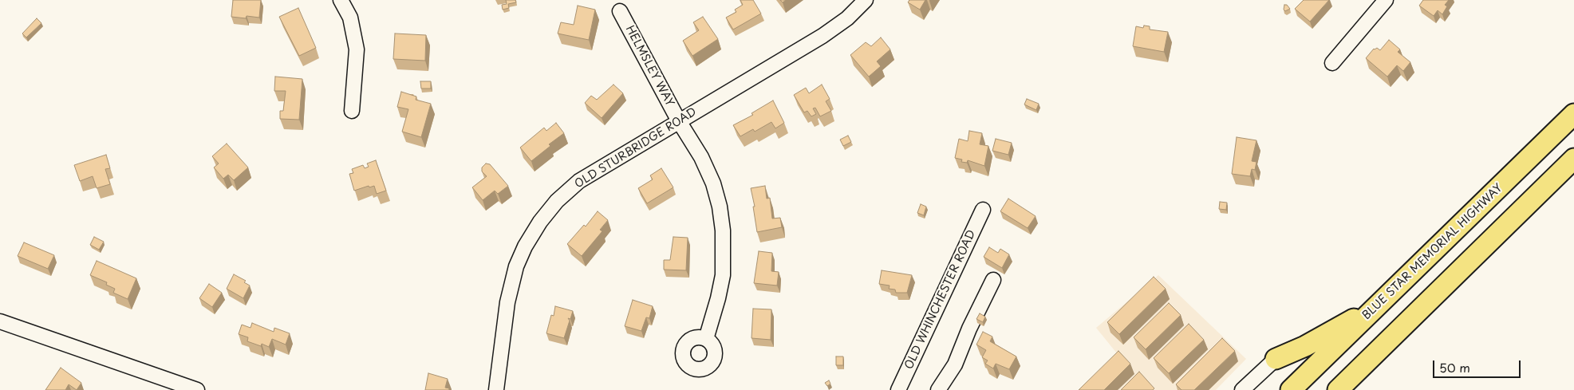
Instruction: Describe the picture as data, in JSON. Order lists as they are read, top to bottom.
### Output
{
  "streets": {
    "highway": ["BLUE STAR MEMORIAL HIGHWAY"],
    "street": ["HELMSLEY WAY", "OLD STURBRIDGE ROAD", "OLD WHINCHESTER ROAD"]
  },
  "crossings": [
    ["HELMSLEY WAY", "OLD STURBRIDGE ROAD"]
  ],
  "scale_bar": "50 m"
}
